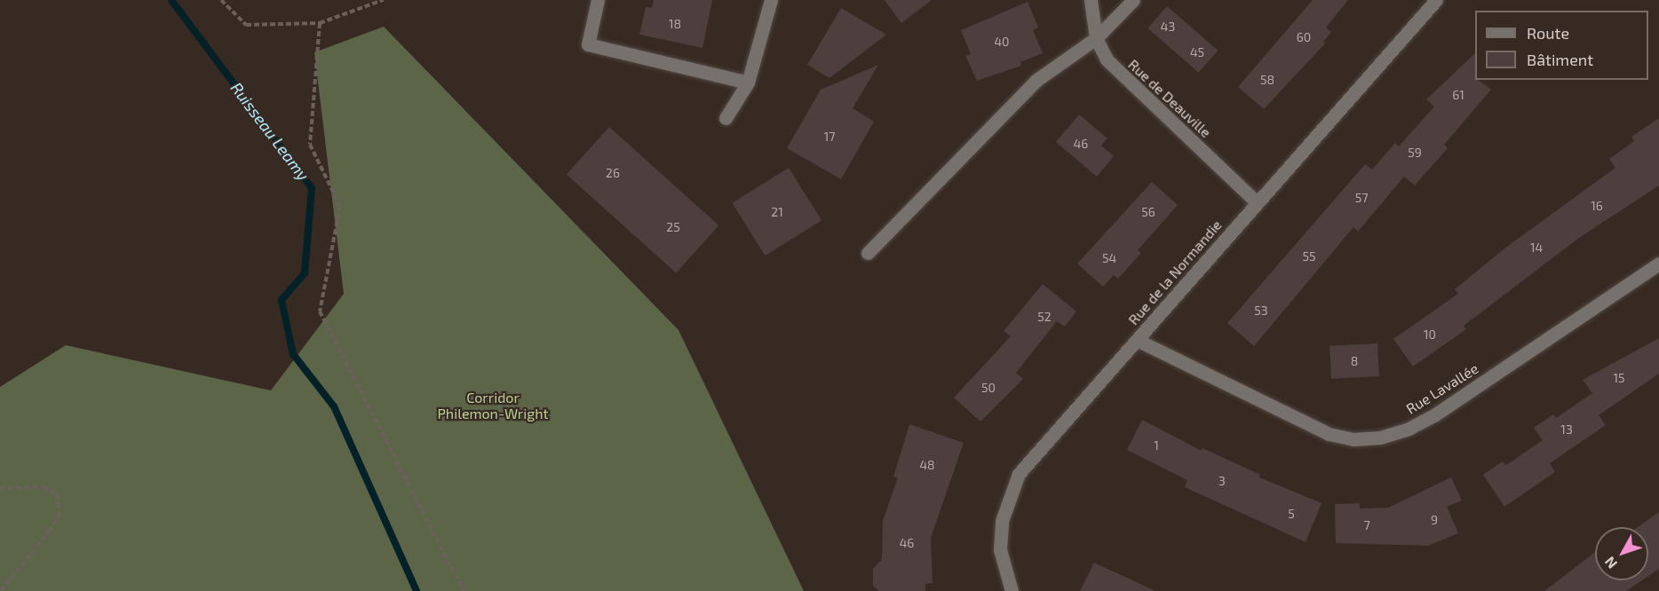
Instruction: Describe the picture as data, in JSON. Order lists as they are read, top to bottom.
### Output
{
  "streets": {
    "street": ["Rue de Deauville", "Rue de la Normandie", "Rue Lavallée"]
  },
  "crossings": [
    ["Rue de Deauville", "Rue de la Normandie"],
    ["Rue de la Normandie", "Rue Lavallée"]
  ],
  "water": ["Ruisseau Leamy"],
  "parks": ["Corridor Philemon-Wright"],
  "house_numbers": [
    "18",
    "43",
    "60",
    "40",
    "45",
    "58",
    "61",
    "17",
    "46",
    "59",
    "26",
    "57",
    "16",
    "21",
    "56",
    "25",
    "14",
    "55",
    "54",
    "53",
    "52",
    "10",
    "8",
    "15",
    "50",
    "13",
    "1",
    "48",
    "3",
    "5",
    "9",
    "7",
    "46"
  ],
  "legend": ["Route", "Bâtiment"],
  "north": "bottom left"
}
